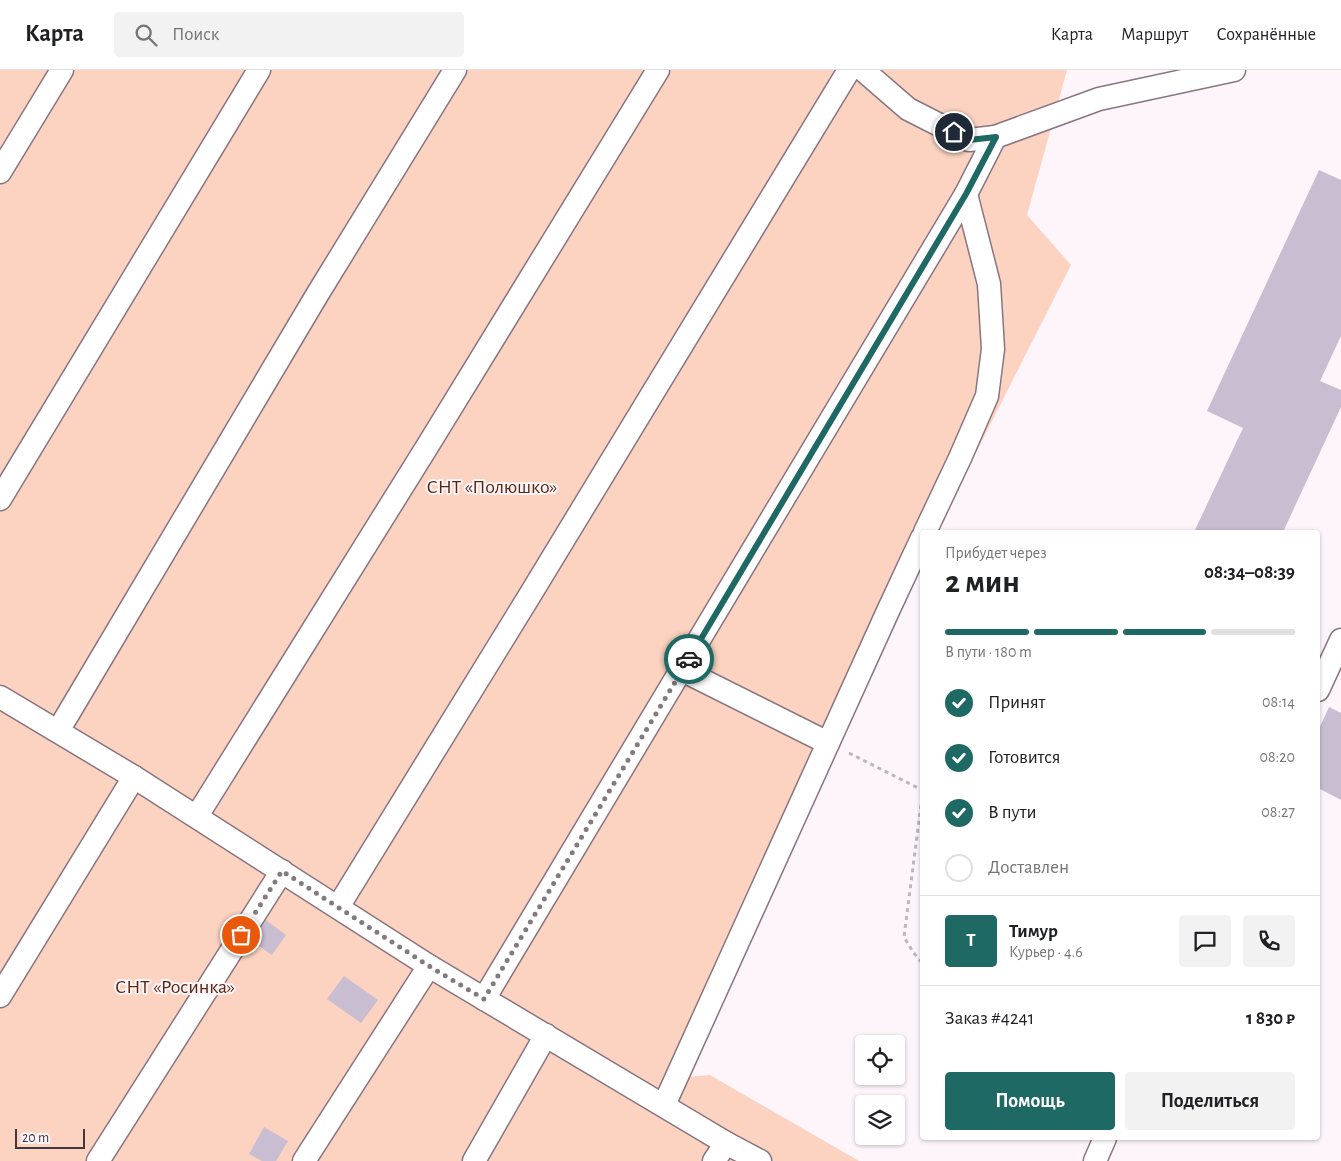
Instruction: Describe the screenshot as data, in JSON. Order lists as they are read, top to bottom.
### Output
{
  "parks": ["СНТ «Полюшко»", "СНТ «Росинка»"],
  "scale_bar": "20 m",
  "page": {
    "header": "Карта",
    "search": "Поиск",
    "nav": ["Карта", "Маршрут", "Сохранённые"],
    "heading": ["2 мин", "Прибудет через", "08:34–08:39"],
    "panel": [
      "Тимур",
      "Курьер · 4.6",
      "Заказ #4241",
      "1 830 ₽"
    ],
    "bar": "В пути · 180 m",
    "list": [
      ["Принят", "08:14"],
      ["Готовится", "08:20"],
      ["В пути", "08:27"],
      "Доставлен"
    ],
    "round": "Т",
    "buttons": ["Помощь", "Поделиться"],
    "scale": "20 m"
  }
}
